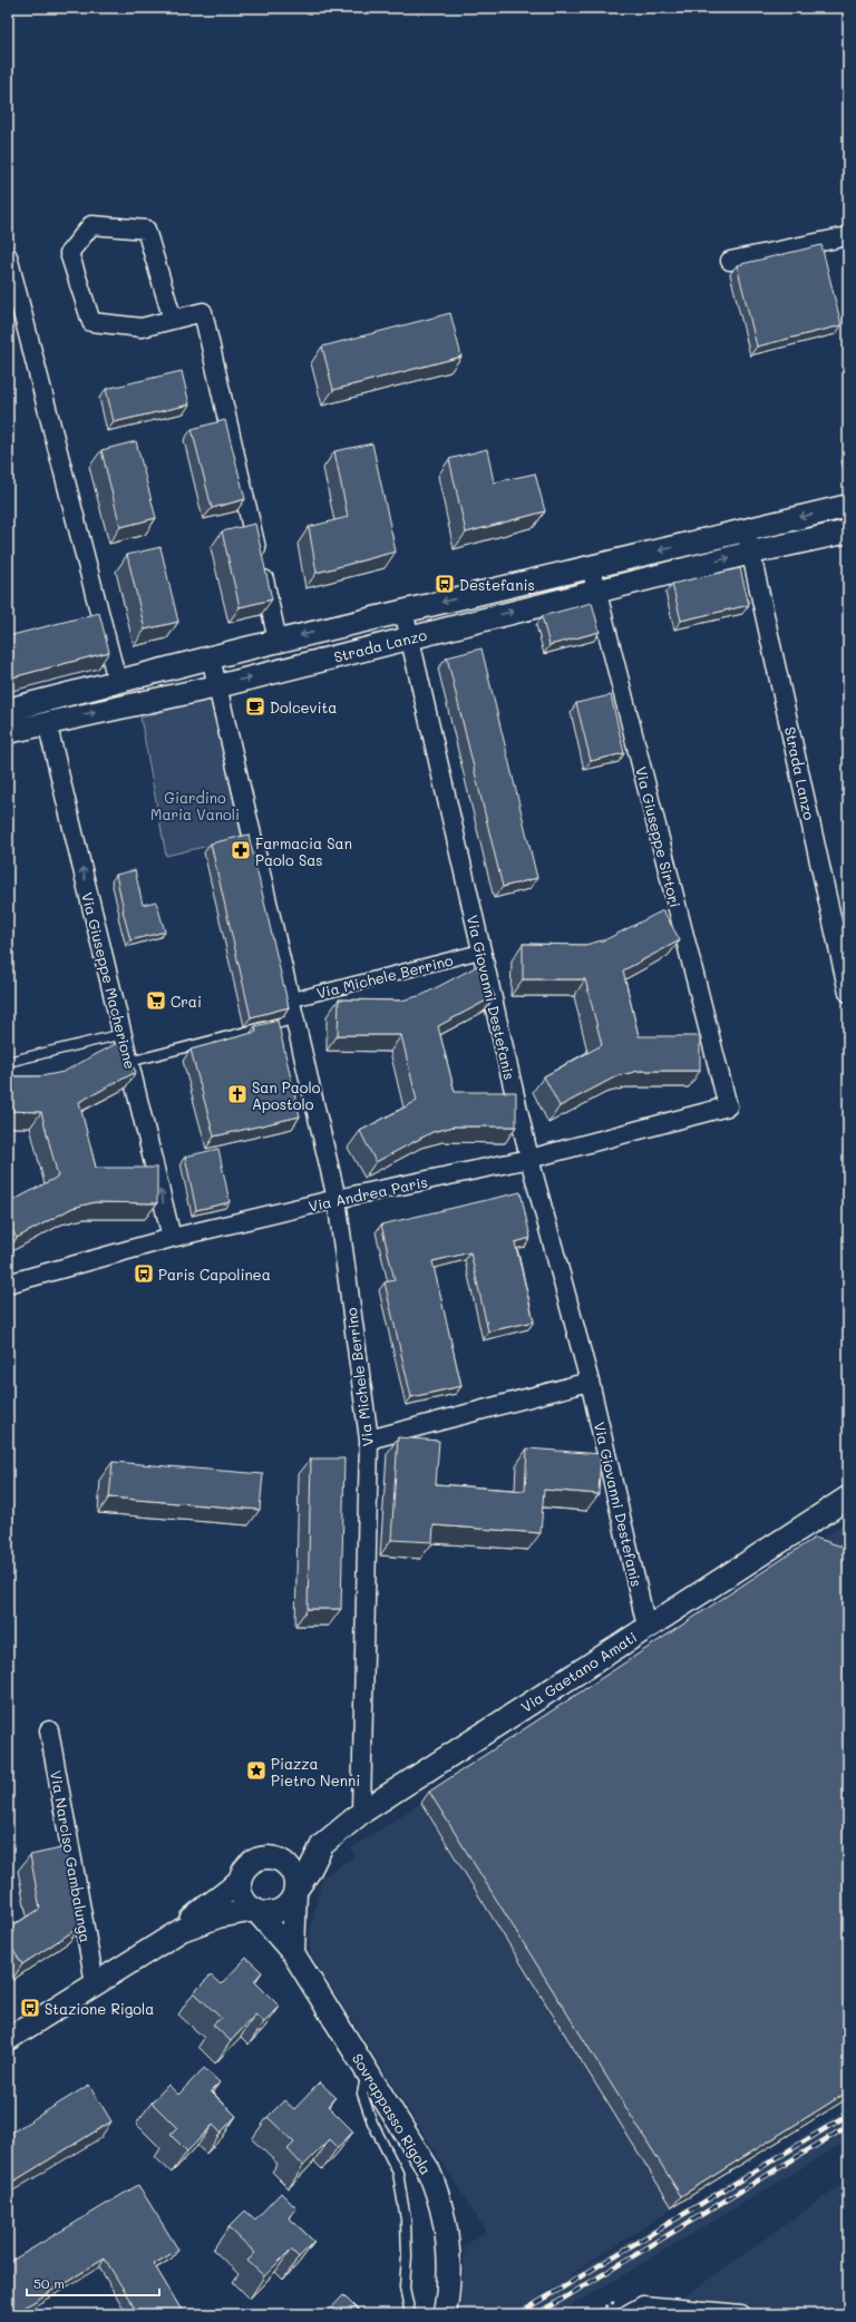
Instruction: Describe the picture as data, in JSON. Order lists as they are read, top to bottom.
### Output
{
  "streets": {
    "street": [
      "Strada Lanzo",
      "Via Giuseppe Sirtori",
      "Via Michele Berrino",
      "Via Giuseppe Macherione",
      "Via Giovanni Destefanis",
      "Via Andrea Paris",
      "Via Gaetano Amati",
      "Via Narciso Gambalunga",
      "Sovrappasso Rigola"
    ]
  },
  "crossings": [
    ["Strada Lanzo", "Via Giuseppe Sirtori"],
    ["Strada Lanzo", "Via Michele Berrino"],
    ["Strada Lanzo", "Via Giuseppe Macherione"],
    ["Strada Lanzo", "Via Giovanni Destefanis"],
    ["Via Giuseppe Sirtori", "Via Andrea Paris"],
    ["Via Michele Berrino", "Via Giovanni Destefanis"],
    ["Via Michele Berrino", "Via Andrea Paris"],
    ["Via Michele Berrino", "Via Gaetano Amati"],
    ["Via Giuseppe Macherione", "Via Andrea Paris"],
    ["Via Giovanni Destefanis", "Via Andrea Paris"],
    ["Via Giovanni Destefanis", "Via Gaetano Amati"]
  ],
  "one_way": ["Via Giuseppe Macherione"],
  "parks": ["Giardino Maria Vanoli"],
  "places": {
    "bus stop": ["Destefanis", "Paris Capolinea", "Stazione Rigola"],
    "cafe": ["Dolcevita"],
    "pharmacy": ["Farmacia San Paolo Sas"],
    "supermarket": ["Crai"],
    "church": ["San Paolo Apostolo"],
    "place": ["Piazza Pietro Nenni"]
  },
  "scale_bar": "50 m"
}
